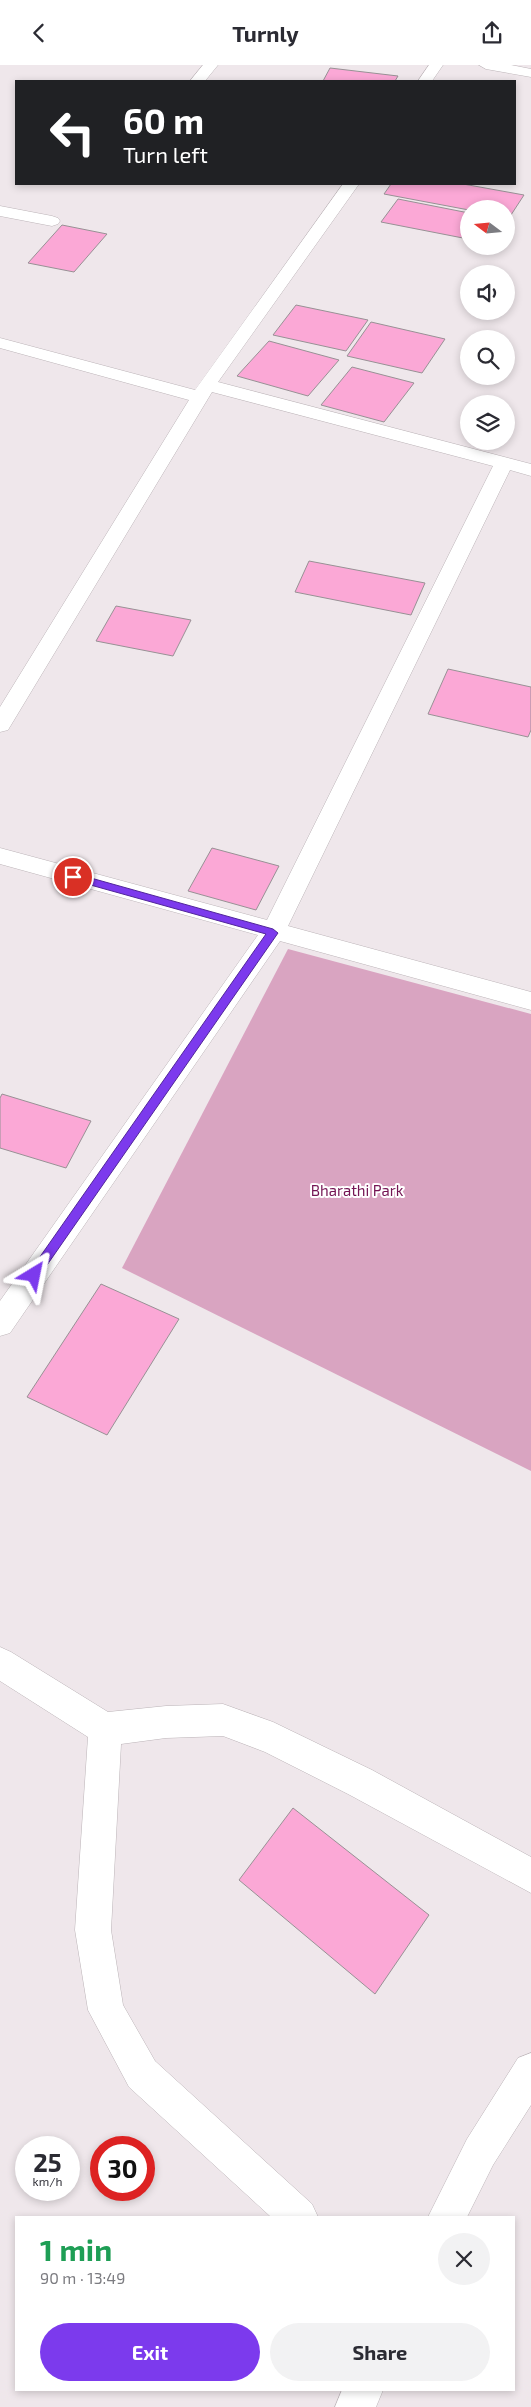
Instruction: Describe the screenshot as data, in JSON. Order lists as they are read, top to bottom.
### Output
{
  "parks": ["Bharathi Park"],
  "north": "left",
  "page": {
    "header": "Turnly",
    "turn": ["60 m", "Turn left"],
    "speed": "25 km/h",
    "limit": "30",
    "heading": ["1 min", "90 m · 13:49"],
    "buttons": ["Exit", "Share"]
  }
}
